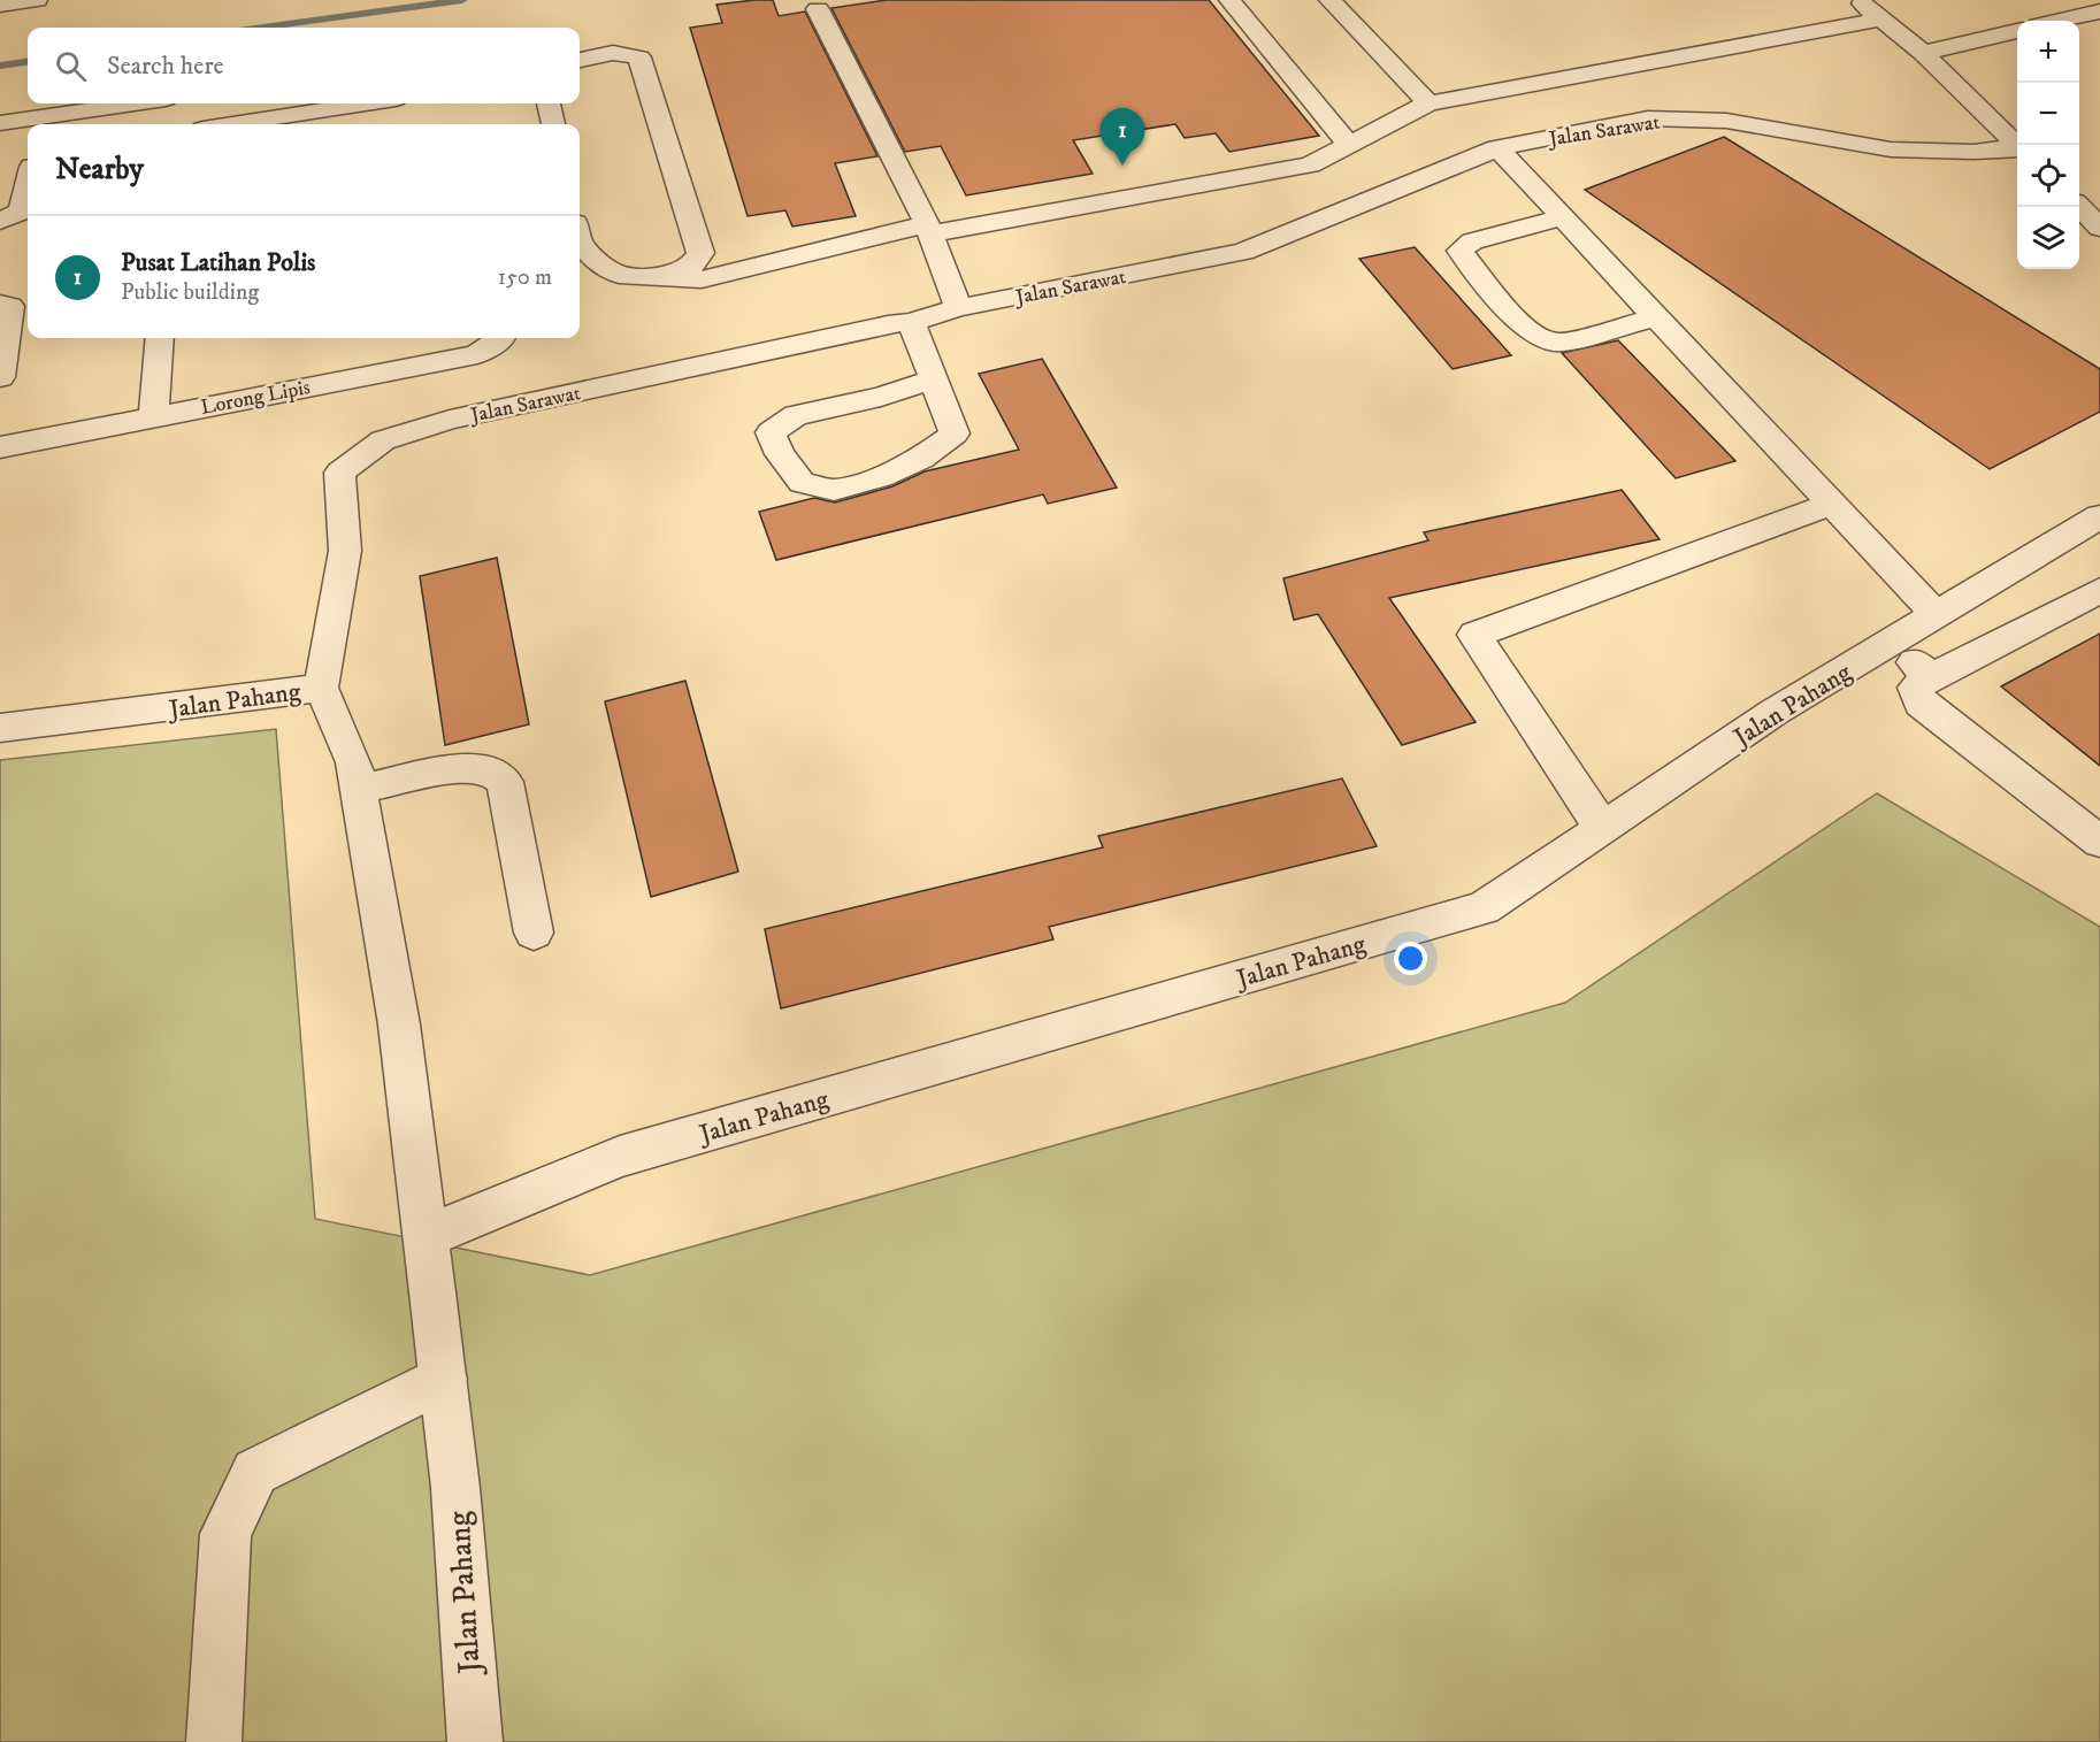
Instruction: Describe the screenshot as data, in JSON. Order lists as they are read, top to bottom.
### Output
{
  "streets": {
    "street": ["Jalan Sarawat", "Lorong Lipis", "Jalan Pahang"]
  },
  "crossings": [
    ["Jalan Sarawat", "Jalan Pahang"]
  ],
  "page": {
    "map_buttons": ["+", "−"],
    "search": "Search here",
    "pins": "1",
    "heading": "Nearby",
    "list": [
      {
        "mark": "1",
        "name": "Pusat Latihan Polis",
        "note": "Public building",
        "value": "150 m"
      }
    ]
  }
}
